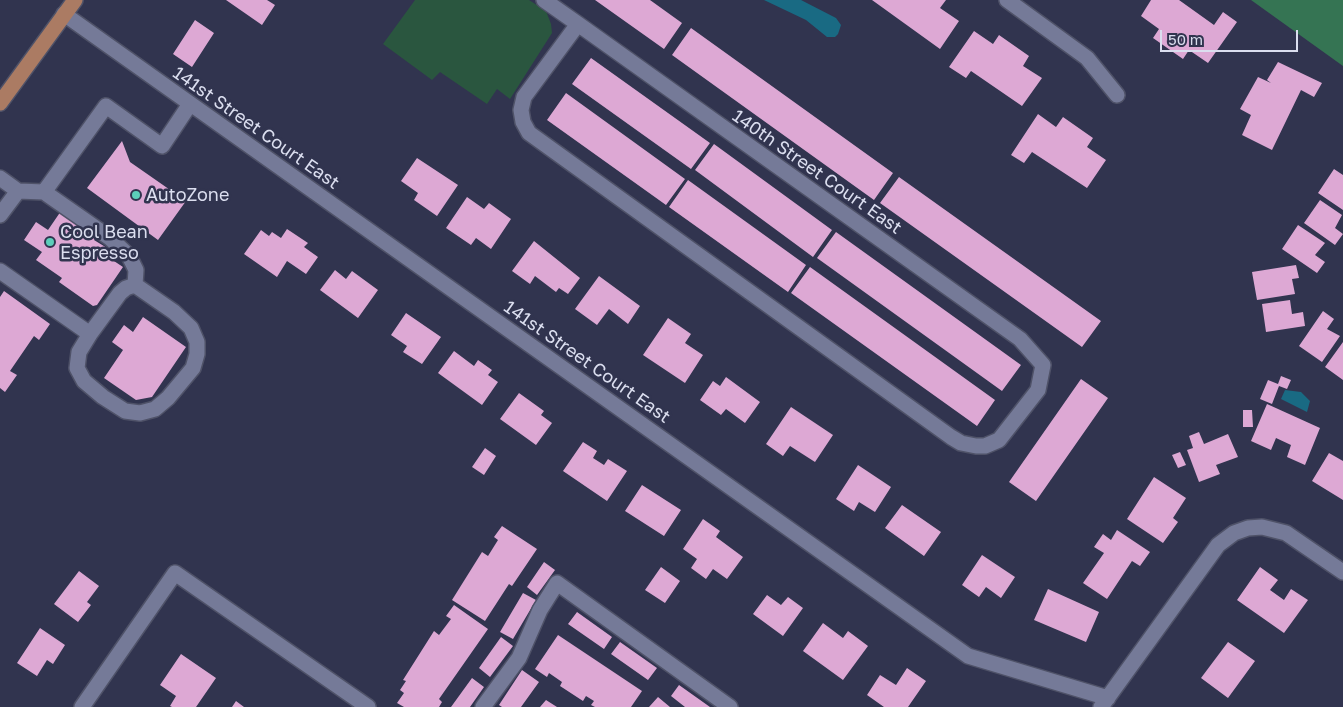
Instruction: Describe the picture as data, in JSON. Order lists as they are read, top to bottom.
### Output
{
  "streets": {
    "street": ["141st Street Court East", "140th Street Court East"]
  },
  "places": ["AutoZone", "Cool Bean Espresso"],
  "scale_bar": "50 m"
}
